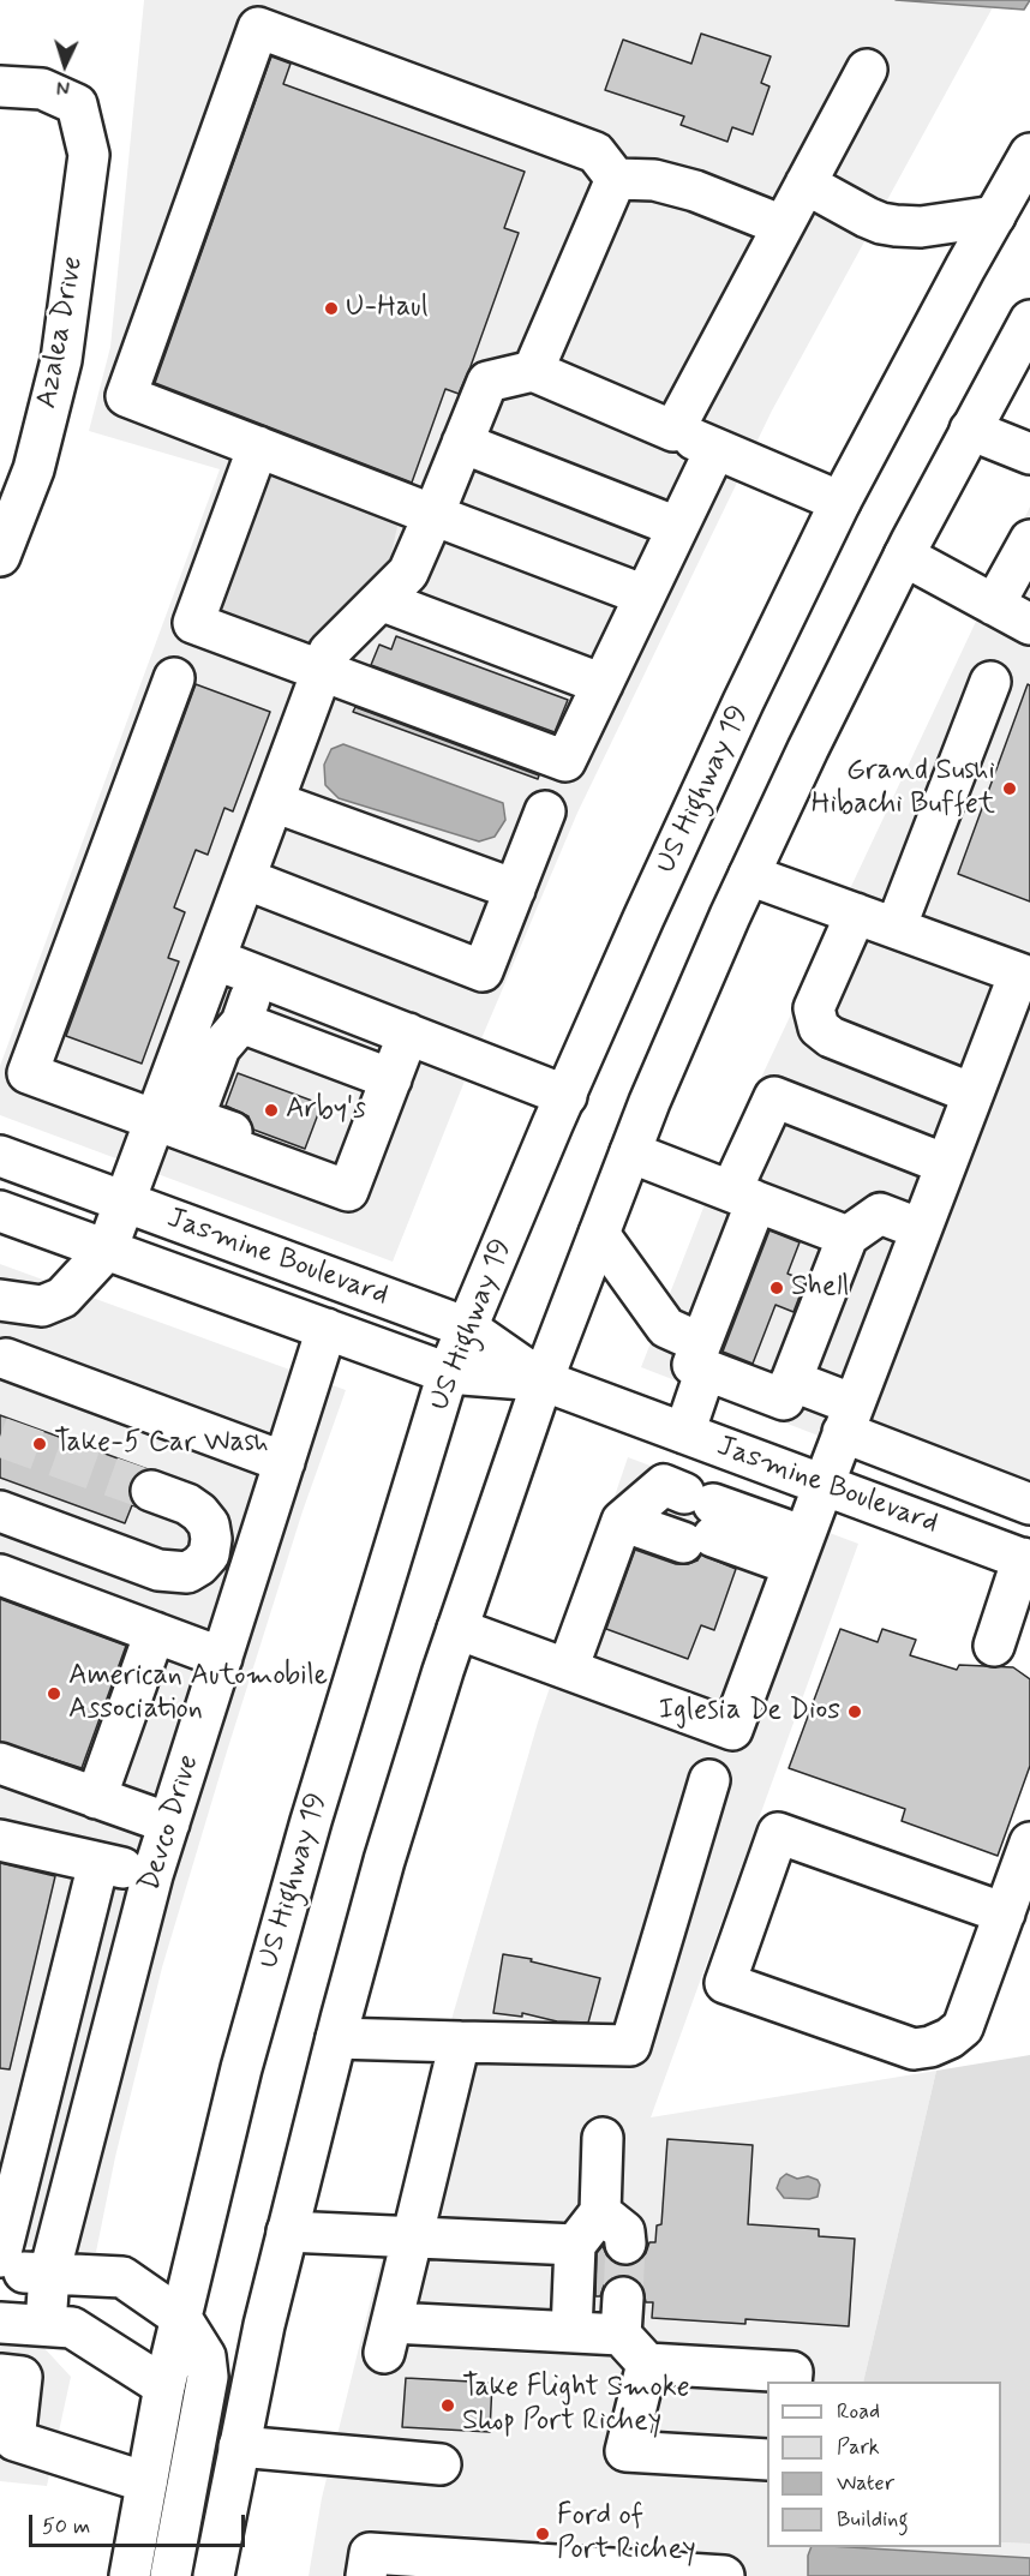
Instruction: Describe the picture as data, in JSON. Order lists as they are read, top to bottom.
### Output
{
  "streets": {
    "main road": [
      "Azalea Drive",
      "US Highway 19",
      "Jasmine Boulevard",
      "Devco Drive"
    ]
  },
  "crossings": [
    ["US Highway 19", "Jasmine Boulevard"],
    ["Jasmine Boulevard", "Devco Drive"]
  ],
  "places": [
    "U-Haul",
    "Grand Sushi Hibachi Buffet",
    "Arby's",
    "Shell",
    "Take-5 Car Wash",
    "American Automobile Association",
    "Iglesia De Dios",
    "Take Flight Smoke Shop Port Richey",
    "Ford of Port Richey"
  ],
  "legend": [
    "Road",
    "Park",
    "Water",
    "Building"
  ],
  "scale_bar": "50 m",
  "north": "bottom"
}
